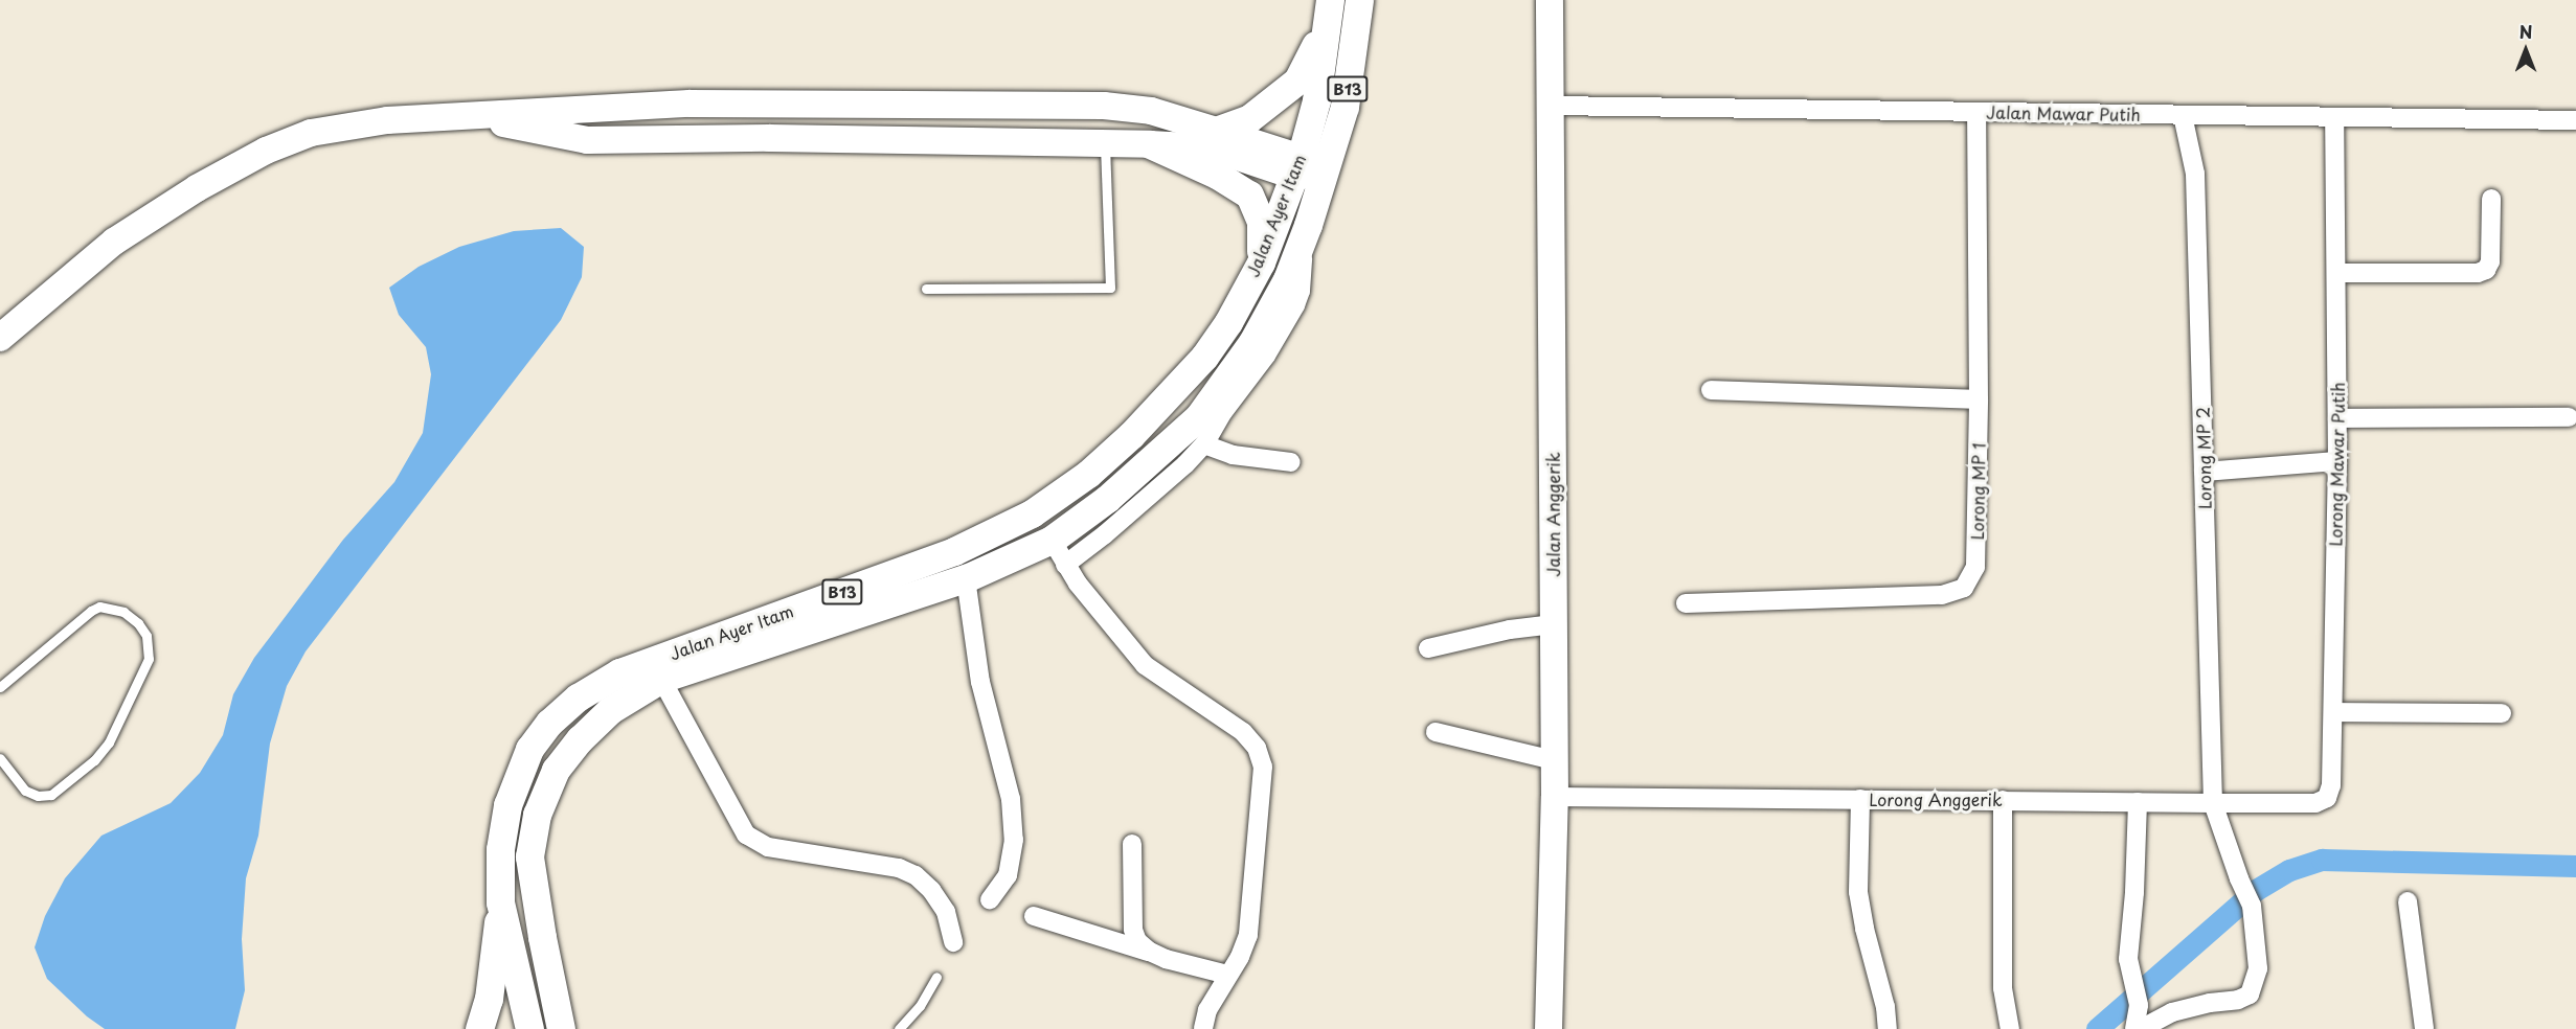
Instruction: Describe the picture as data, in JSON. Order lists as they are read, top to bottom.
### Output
{
  "streets": {
    "main road": ["B13", "Jalan Ayer Itam"],
    "street": [
      "Jalan Mawar Putih",
      "Lorong MP 2",
      "Lorong Mawar Putih",
      "Lorong MP 1",
      "Jalan Anggerik",
      "Lorong Anggerik"
    ]
  },
  "crossings": [
    ["B13", "Jalan Ayer Itam"],
    ["Jalan Mawar Putih", "Lorong MP 2"],
    ["Jalan Mawar Putih", "Lorong Mawar Putih"],
    ["Jalan Mawar Putih", "Lorong MP 1"],
    ["Jalan Mawar Putih", "Jalan Anggerik"],
    ["Lorong MP 2", "Lorong Anggerik"],
    ["Lorong Mawar Putih", "Lorong Anggerik"],
    ["Jalan Anggerik", "Lorong Anggerik"]
  ],
  "north": "top"
}
